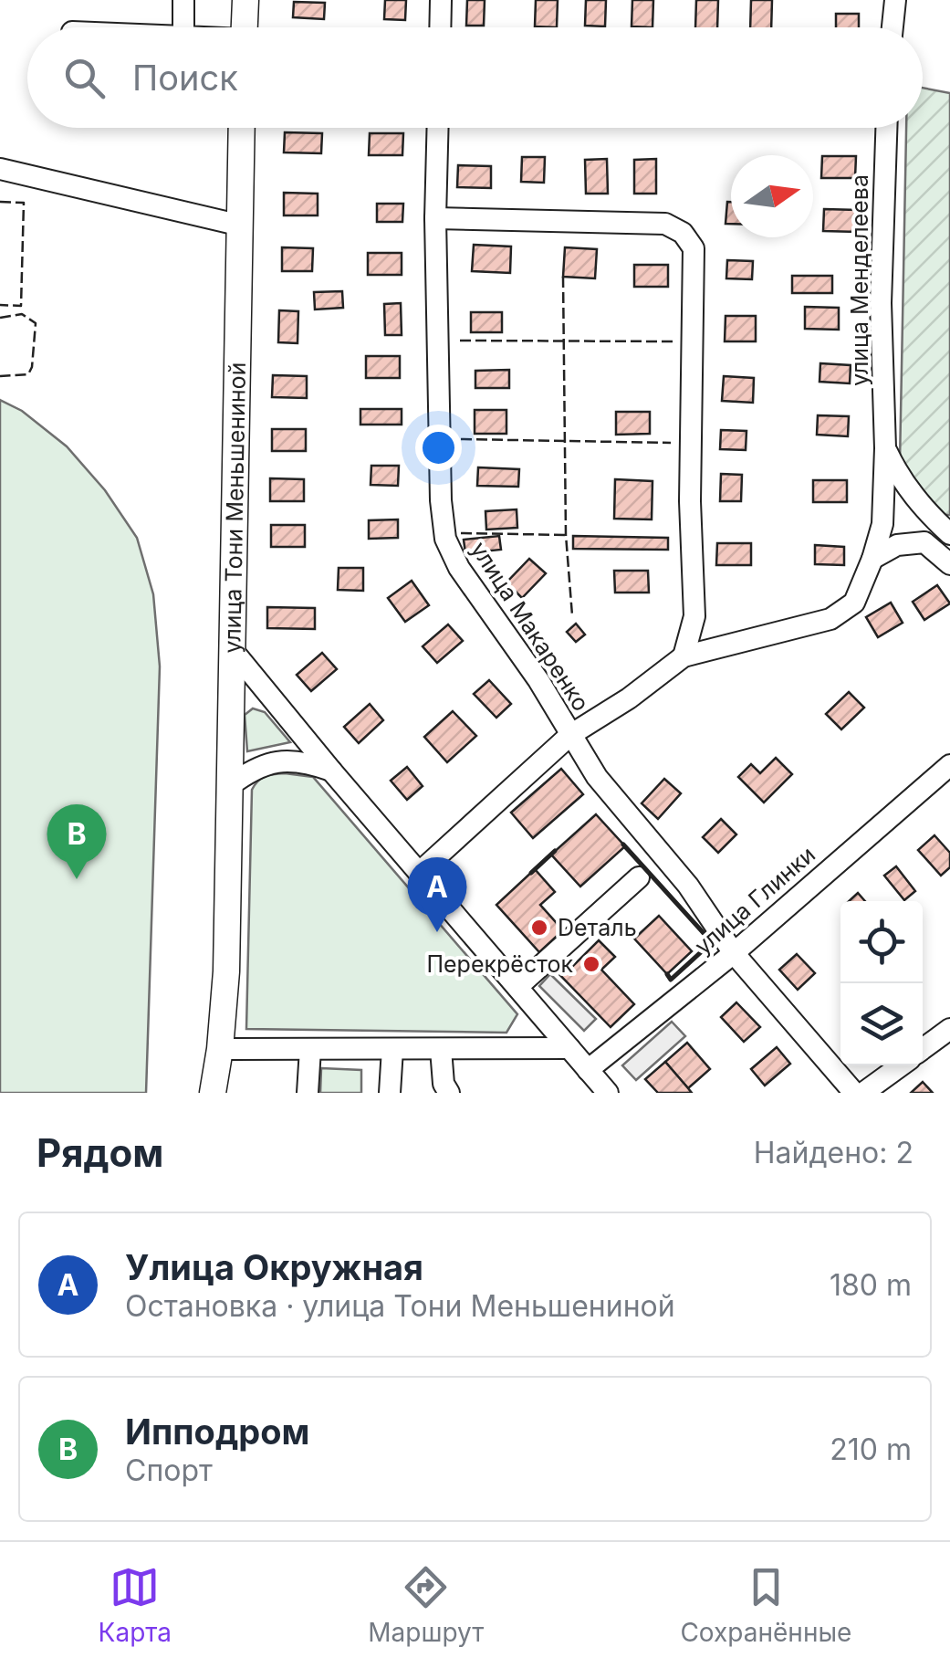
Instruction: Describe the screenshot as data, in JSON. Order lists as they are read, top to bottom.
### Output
{
  "streets": {
    "main road": ["улица Тони Меньшениной"],
    "street": ["улица Менделеева", "улица Макаренко", "улица Глинки"]
  },
  "crossings": [
    ["улица Тони Меньшениной", "улица Глинки"],
    ["улица Макаренко", "улица Глинки"]
  ],
  "places": ["Dеталь", "Перекрёсток"],
  "north": "right",
  "page": {
    "search": "Поиск",
    "pins": ["B", "A"],
    "heading": ["Рядом", "Найдено: 2"],
    "list": [
      {
        "mark": "A",
        "name": "Улица Окружная",
        "note": "Остановка · улица Тони Меньшениной",
        "value": "180 m"
      },
      {
        "mark": "B",
        "name": "Ипподром",
        "note": "Спорт",
        "value": "210 m"
      }
    ],
    "nav": ["Карта", "Маршрут", "Сохранённые"]
  }
}
